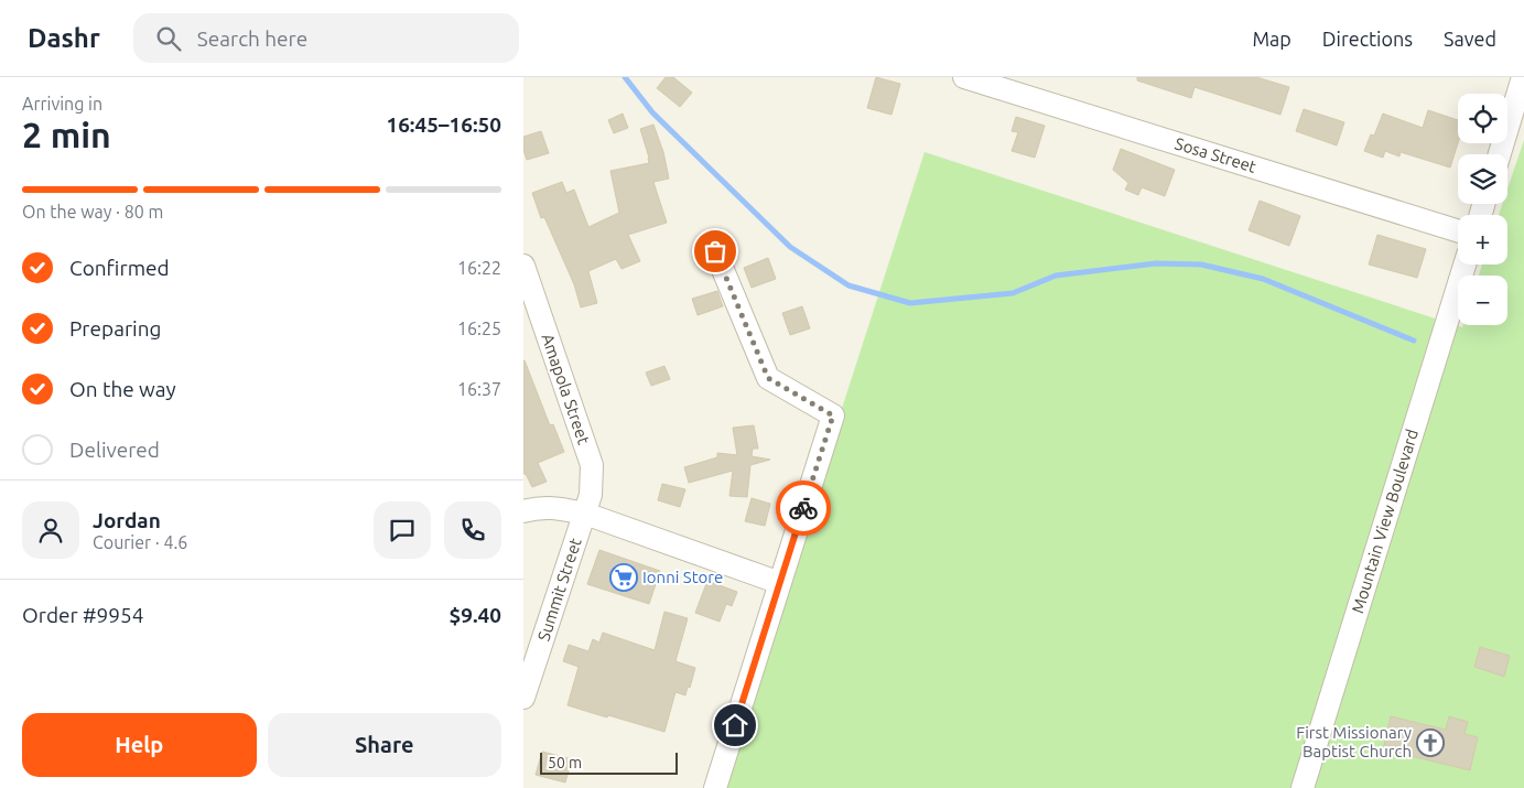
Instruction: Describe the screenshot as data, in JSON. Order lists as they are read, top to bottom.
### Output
{
  "streets": {
    "street": [
      "Sosa Street",
      "Amapola Street",
      "Mountain View Boulevard",
      "Summit Street"
    ]
  },
  "crossings": [
    ["Amapola Street", "Summit Street"]
  ],
  "places": {
    "supermarket": ["Ionni Store"],
    "church": ["First Missionary Baptist Church"]
  },
  "scale_bar": "50 m",
  "page": {
    "header": "Dashr",
    "search": "Search here",
    "nav": ["Map", "Directions", "Saved"],
    "heading": ["2 min", "Arriving in", "16:45–16:50"],
    "panel": [
      "Jordan",
      "Courier · 4.6",
      "Order #9954",
      "$9.40"
    ],
    "map_buttons": ["+", "−"],
    "bar": "On the way · 80 m",
    "list": [
      ["Confirmed", "16:22"],
      ["Preparing", "16:25"],
      ["On the way", "16:37"],
      "Delivered"
    ],
    "buttons": ["Help", "Share"],
    "scale": "50 m"
  }
}
